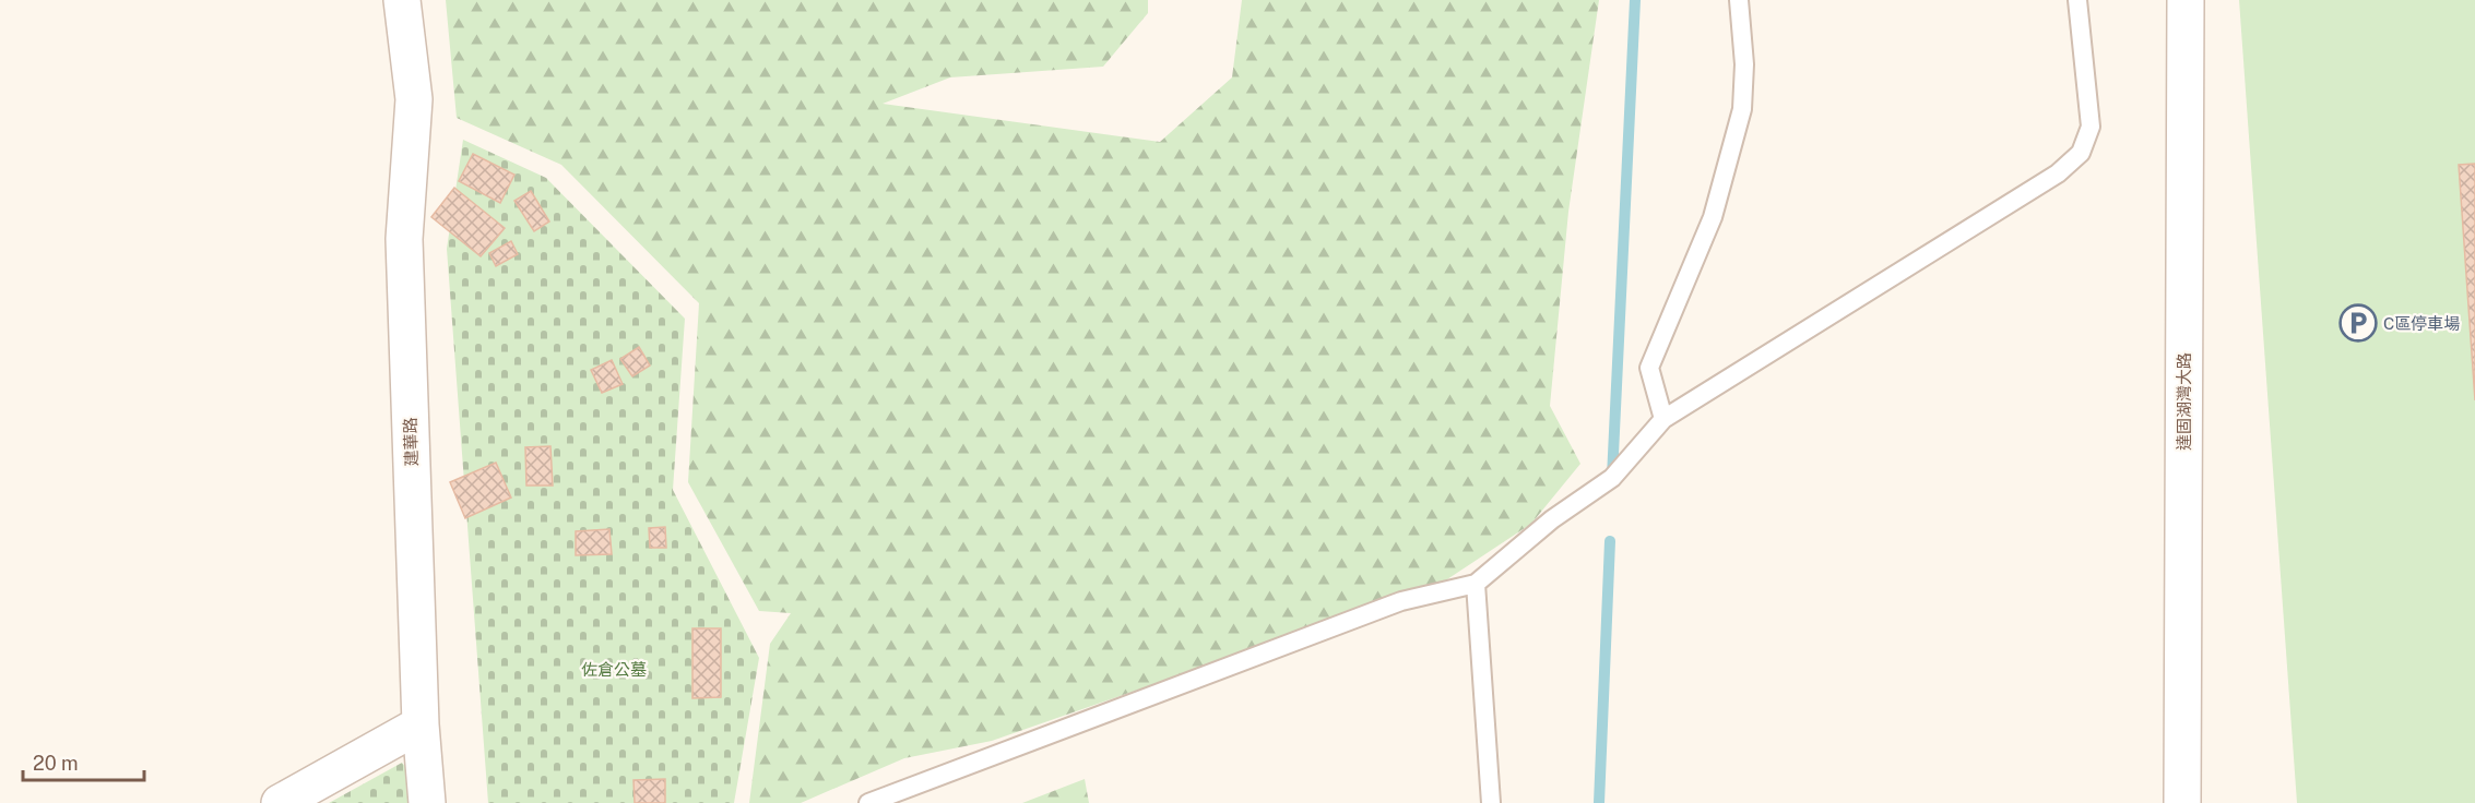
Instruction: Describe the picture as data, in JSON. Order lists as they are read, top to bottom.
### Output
{
  "streets": {
    "street": ["達固湖灣大路", "建華路"]
  },
  "parks": ["佐倉公墓"],
  "places": {
    "parking": ["C區停車場"]
  },
  "scale_bar": "20 m"
}
